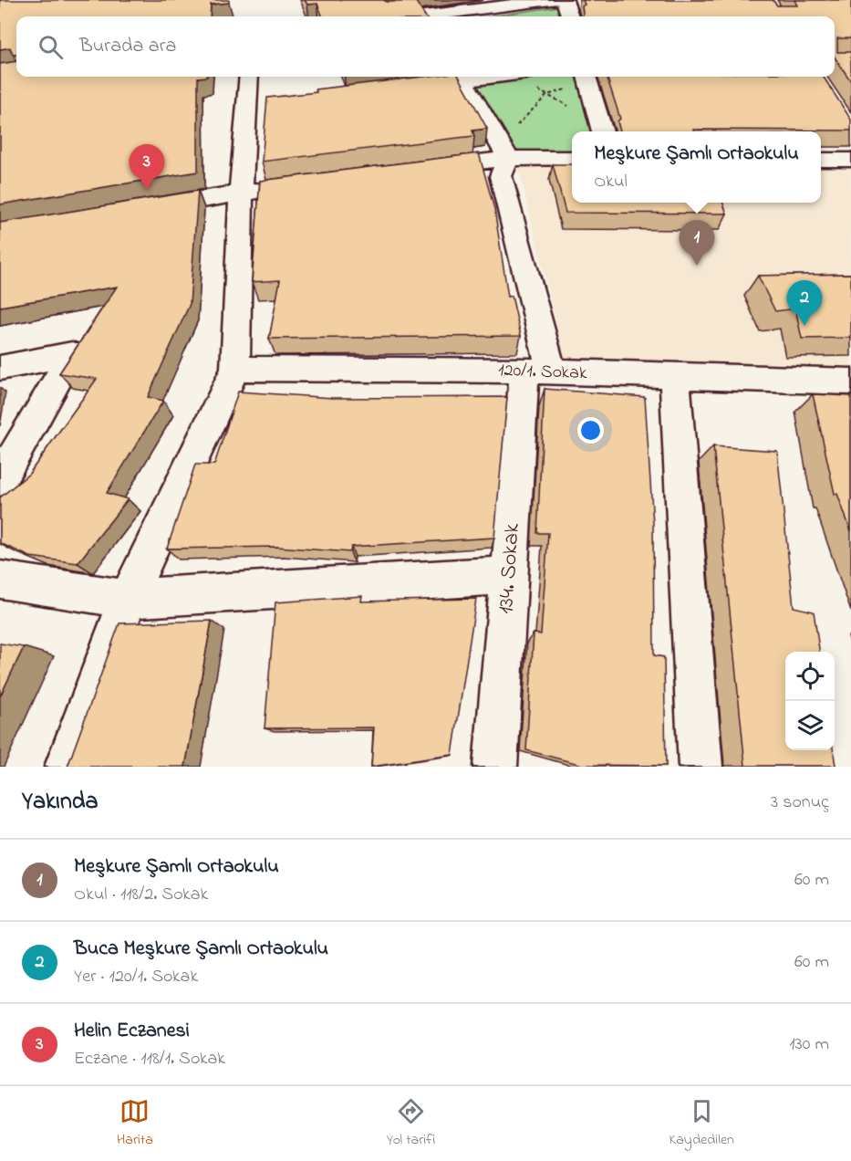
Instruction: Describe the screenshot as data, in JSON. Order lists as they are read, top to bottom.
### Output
{
  "streets": {
    "street": ["120/1. Sokak", "134. Sokak"]
  },
  "crossings": [
    ["120/1. Sokak", "134. Sokak"]
  ],
  "page": {
    "search": "Burada ara",
    "popup": ["Meşkure Şamlı Ortaokulu", "Okul"],
    "pins": ["3", "1", "2"],
    "heading": ["Yakında", "3 sonuç"],
    "list": [
      {
        "mark": "1",
        "name": "Meşkure Şamlı Ortaokulu",
        "note": "Okul · 118/2. Sokak",
        "value": "60 m"
      },
      {
        "mark": "2",
        "name": "Buca Meşkure Şamlı Ortaokulu",
        "note": "Yer · 120/1. Sokak",
        "value": "60 m"
      },
      {
        "mark": "3",
        "name": "Helin Eczanesi",
        "note": "Eczane · 118/1. Sokak",
        "value": "130 m"
      }
    ],
    "nav": ["Harita", "Yol tarifi", "Kaydedilen"]
  }
}
